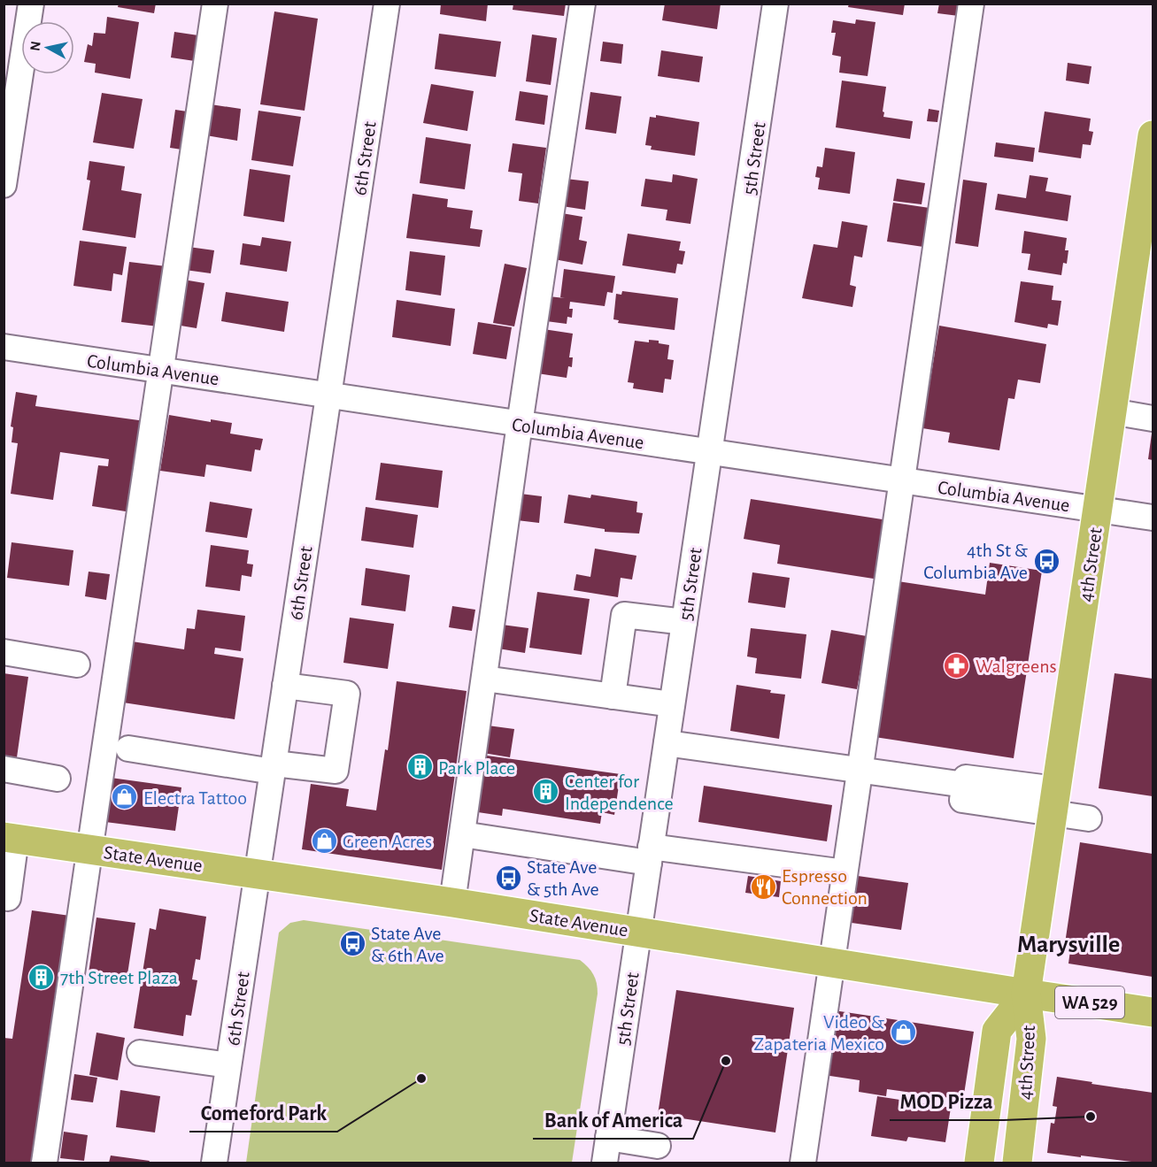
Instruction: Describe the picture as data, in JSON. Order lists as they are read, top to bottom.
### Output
{
  "streets": {
    "main road": ["4th Street", "State Avenue", "WA 529"],
    "street": ["6th Street", "5th Street", "Columbia Avenue"]
  },
  "crossings": [
    ["6th Street", "Columbia Avenue"],
    ["6th Street", "State Avenue"],
    ["5th Street", "Columbia Avenue"],
    ["5th Street", "State Avenue"],
    ["Columbia Avenue", "4th Street"],
    ["4th Street", "State Avenue"]
  ],
  "districts": ["Marysville"],
  "places": {
    "bus stop": ["4th St & Columbia Ave", "State Ave & 5th Ave", "State Ave & 6th Ave"],
    "pharmacy": ["Walgreens"],
    "building": ["Park Place", "Center for Independence", "7th Street Plaza"],
    "shop": ["Electra Tattoo", "Green Acres", "Video & Zapateria Mexico"],
    "restaurant": ["Espresso Connection"],
    "other": ["Bank of America", "Comeford Park", "MOD Pizza"]
  },
  "north": "left"
}
